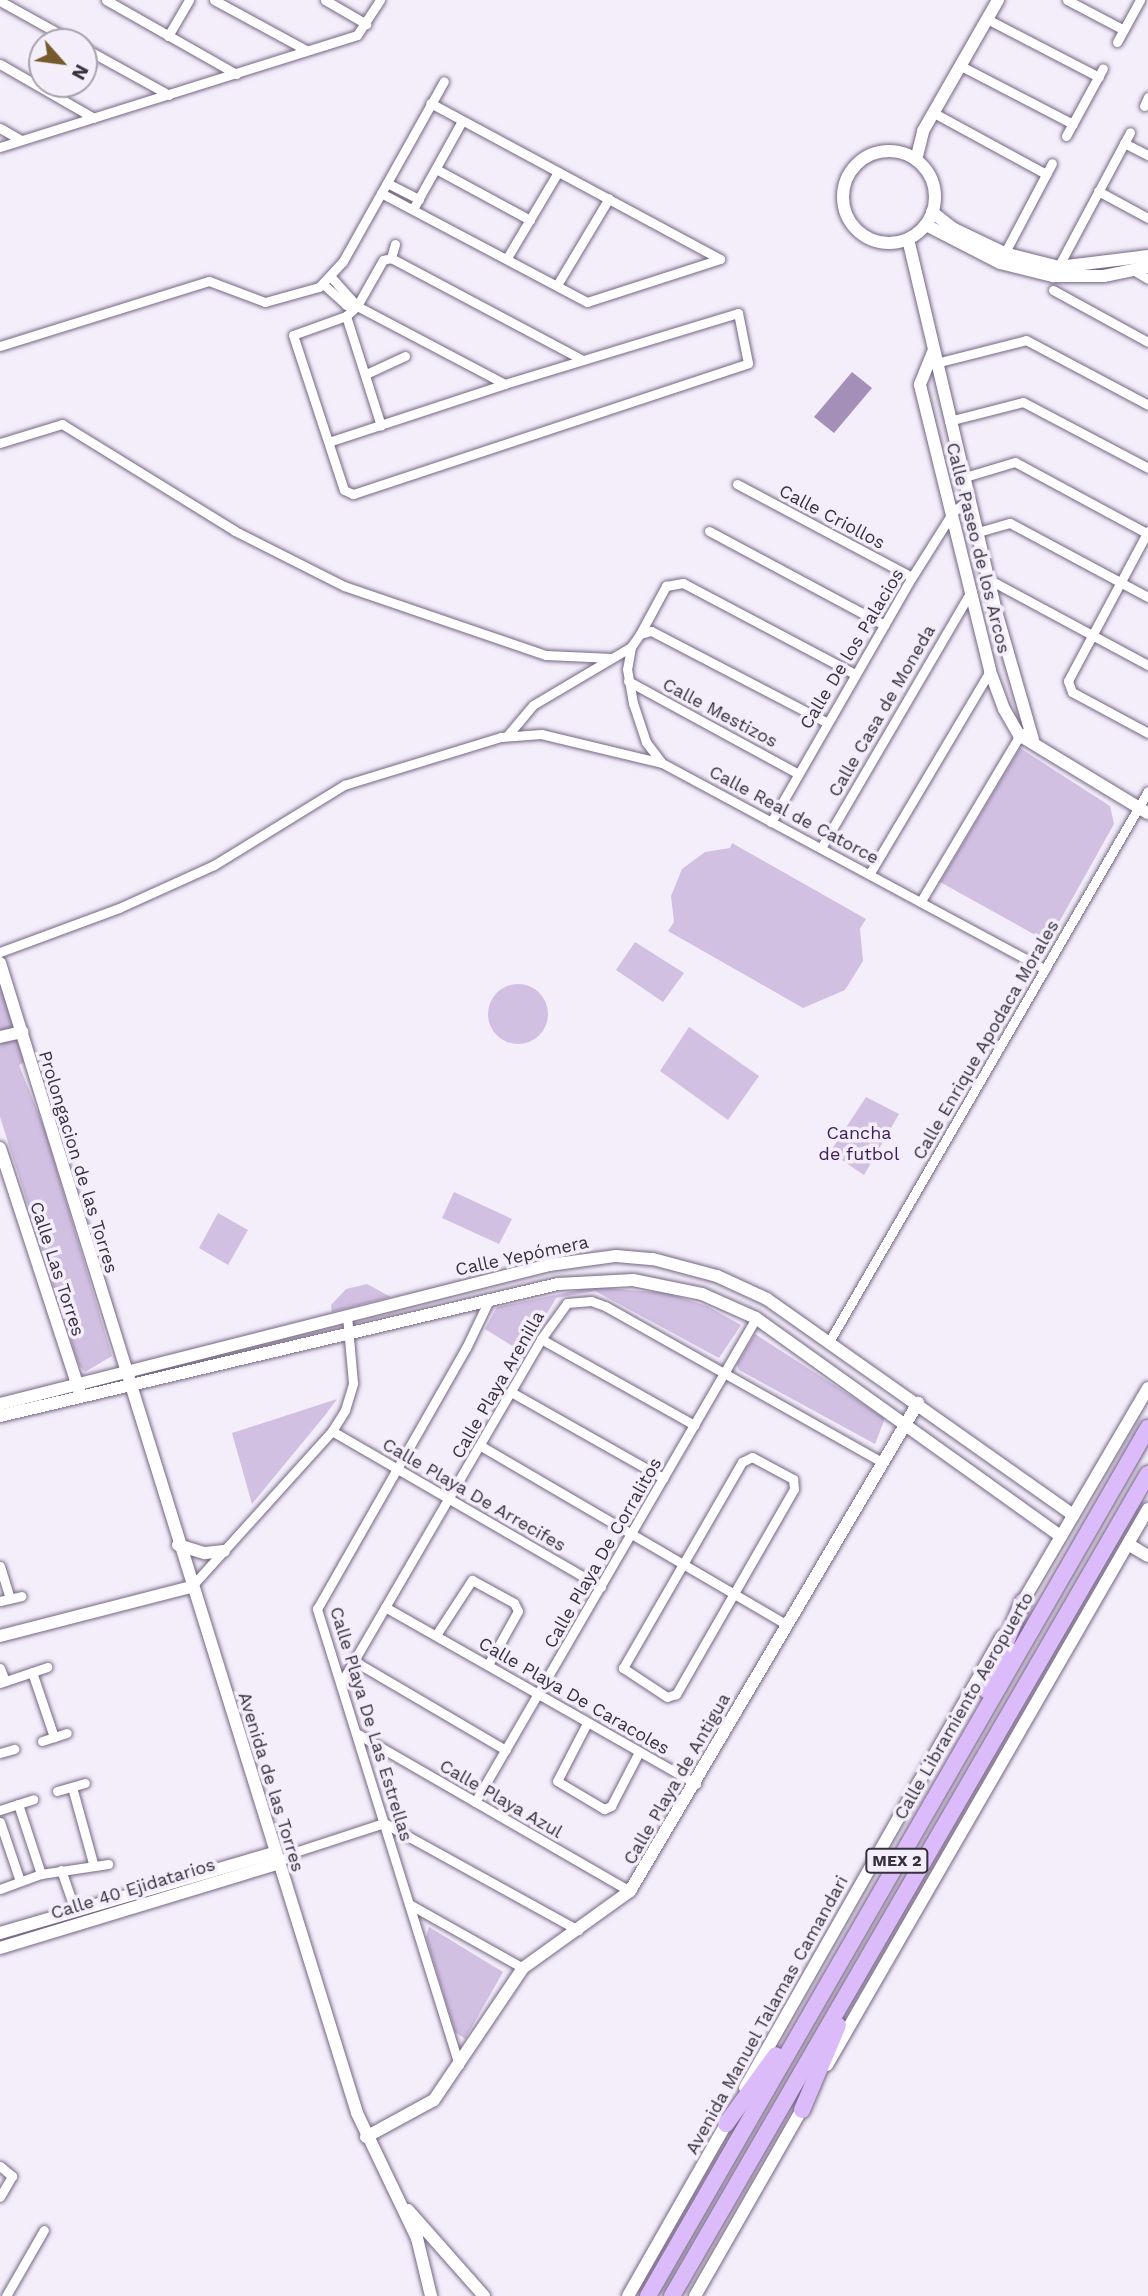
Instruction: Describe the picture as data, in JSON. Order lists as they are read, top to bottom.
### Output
{
  "streets": {
    "highway": ["Calle Libramiento Aeropuerto", "MEX 2"],
    "main road": [
      "Calle Paseo de los Arcos",
      "Prolongacion de las Torres",
      "Calle Yepómera",
      "Calle Las Torres",
      "Calle Playa de Antigua",
      "Avenida de las Torres",
      "Calle 40 Ejidatarios",
      "Avenida Manuel Talamas Camandari"
    ],
    "street": [
      "Calle Criollos",
      "Calle De los Palacios",
      "Calle Casa de Moneda",
      "Calle Mestizos",
      "Calle Real de Catorce",
      "Calle Enrique Apodaca Morales",
      "Calle Playa Arenilla",
      "Calle Playa De Arrecifes",
      "Calle Playa De Corralitos",
      "Calle Playa De Caracoles",
      "Calle Playa De Las Estrellas",
      "Calle Playa Azul"
    ]
  },
  "crossings": [
    ["Calle Criollos", "Calle De los Palacios"],
    ["Calle Paseo de los Arcos", "Calle De los Palacios"],
    ["Calle Paseo de los Arcos", "Calle Casa de Moneda"],
    ["Calle Paseo de los Arcos", "Calle Enrique Apodaca Morales"],
    ["Calle De los Palacios", "Calle Mestizos"],
    ["Calle De los Palacios", "Calle Real de Catorce"],
    ["Calle Casa de Moneda", "Calle Real de Catorce"],
    ["Calle Mestizos", "Calle Real de Catorce"],
    ["Calle Real de Catorce", "Calle Enrique Apodaca Morales"],
    ["Calle Enrique Apodaca Morales", "Calle Yepómera"],
    ["Prolongacion de las Torres", "Calle Yepómera"],
    ["Prolongacion de las Torres", "Avenida de las Torres"],
    ["Calle Yepómera", "Calle Las Torres"],
    ["Calle Yepómera", "Calle Playa De Corralitos"],
    ["Calle Yepómera", "Calle Playa De Las Estrellas"],
    ["Calle Yepómera", "Calle Playa de Antigua"],
    ["Calle Yepómera", "Avenida de las Torres"],
    ["Calle Yepómera", "Avenida Manuel Talamas Camandari"],
    ["Calle Playa Arenilla", "Calle Playa De Arrecifes"],
    ["Calle Playa Arenilla", "Calle Playa De Corralitos"],
    ["Calle Playa Arenilla", "Calle Playa De Caracoles"],
    ["Calle Playa Arenilla", "Calle Playa De Las Estrellas"],
    ["Calle Playa Arenilla", "Calle Playa de Antigua"],
    ["Calle Playa De Arrecifes", "Calle Playa De Corralitos"],
    ["Calle Playa De Arrecifes", "Calle Playa De Las Estrellas"],
    ["Calle Playa De Corralitos", "Calle Playa De Caracoles"],
    ["Calle Playa De Corralitos", "Calle Playa Azul"],
    ["Calle Playa De Caracoles", "Calle Playa de Antigua"],
    ["Calle Playa De Las Estrellas", "Calle Playa de Antigua"],
    ["Calle Playa De Las Estrellas", "Calle Playa Azul"],
    ["Calle Playa de Antigua", "Avenida de las Torres"],
    ["Calle Playa de Antigua", "Calle Playa Azul"],
    ["Avenida de las Torres", "Calle 40 Ejidatarios"]
  ],
  "parks": ["Cancha de futbol"],
  "north": "bottom right"
}
